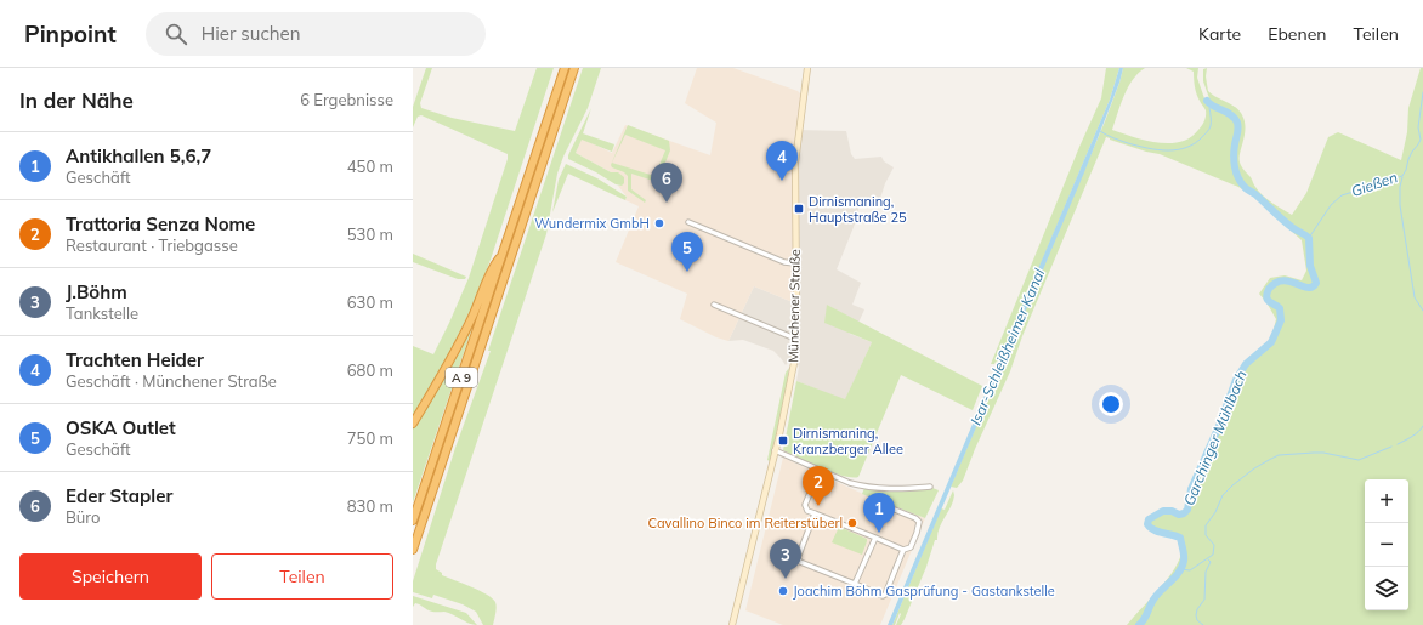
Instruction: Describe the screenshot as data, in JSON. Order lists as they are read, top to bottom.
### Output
{
  "streets": {
    "highway": ["A 9"],
    "main road": ["Münchener Straße"]
  },
  "water": ["Gießen", "Isar-Schleißheimer Kanal", "Garchinger Mühlbach"],
  "places": {
    "transit": ["Dirnismaning, Hauptstraße 25", "Dirnismaning, Kranzberger Allee"],
    "other": ["Wundermix GmbH", "Cavallino Binco im Reiterstüberl", "Joachim Böhm Gasprüfung - Gastankstelle"]
  },
  "page": {
    "header": "Pinpoint",
    "search": "Hier suchen",
    "nav": ["Karte", "Ebenen", "Teilen"],
    "heading": ["In der Nähe", "6 Ergebnisse"],
    "list": [
      {
        "mark": "1",
        "name": "Antikhallen 5,6,7",
        "note": "Geschäft",
        "value": "450 m"
      },
      {
        "mark": "2",
        "name": "Trattoria Senza Nome",
        "note": "Restaurant · Triebgasse",
        "value": "530 m"
      },
      {
        "mark": "3",
        "name": "J.Böhm",
        "note": "Tankstelle",
        "value": "630 m"
      },
      {
        "mark": "4",
        "name": "Trachten Heider",
        "note": "Geschäft · Münchener Straße",
        "value": "680 m"
      },
      {
        "mark": "5",
        "name": "OSKA Outlet",
        "note": "Geschäft",
        "value": "750 m"
      },
      {
        "mark": "6",
        "name": "Eder Stapler",
        "note": "Büro",
        "value": "830 m"
      }
    ],
    "pins": [
      "4",
      "6",
      "5",
      "2",
      "1",
      "3"
    ],
    "map_buttons": ["+", "−"],
    "buttons": ["Speichern", "Teilen"]
  }
}
